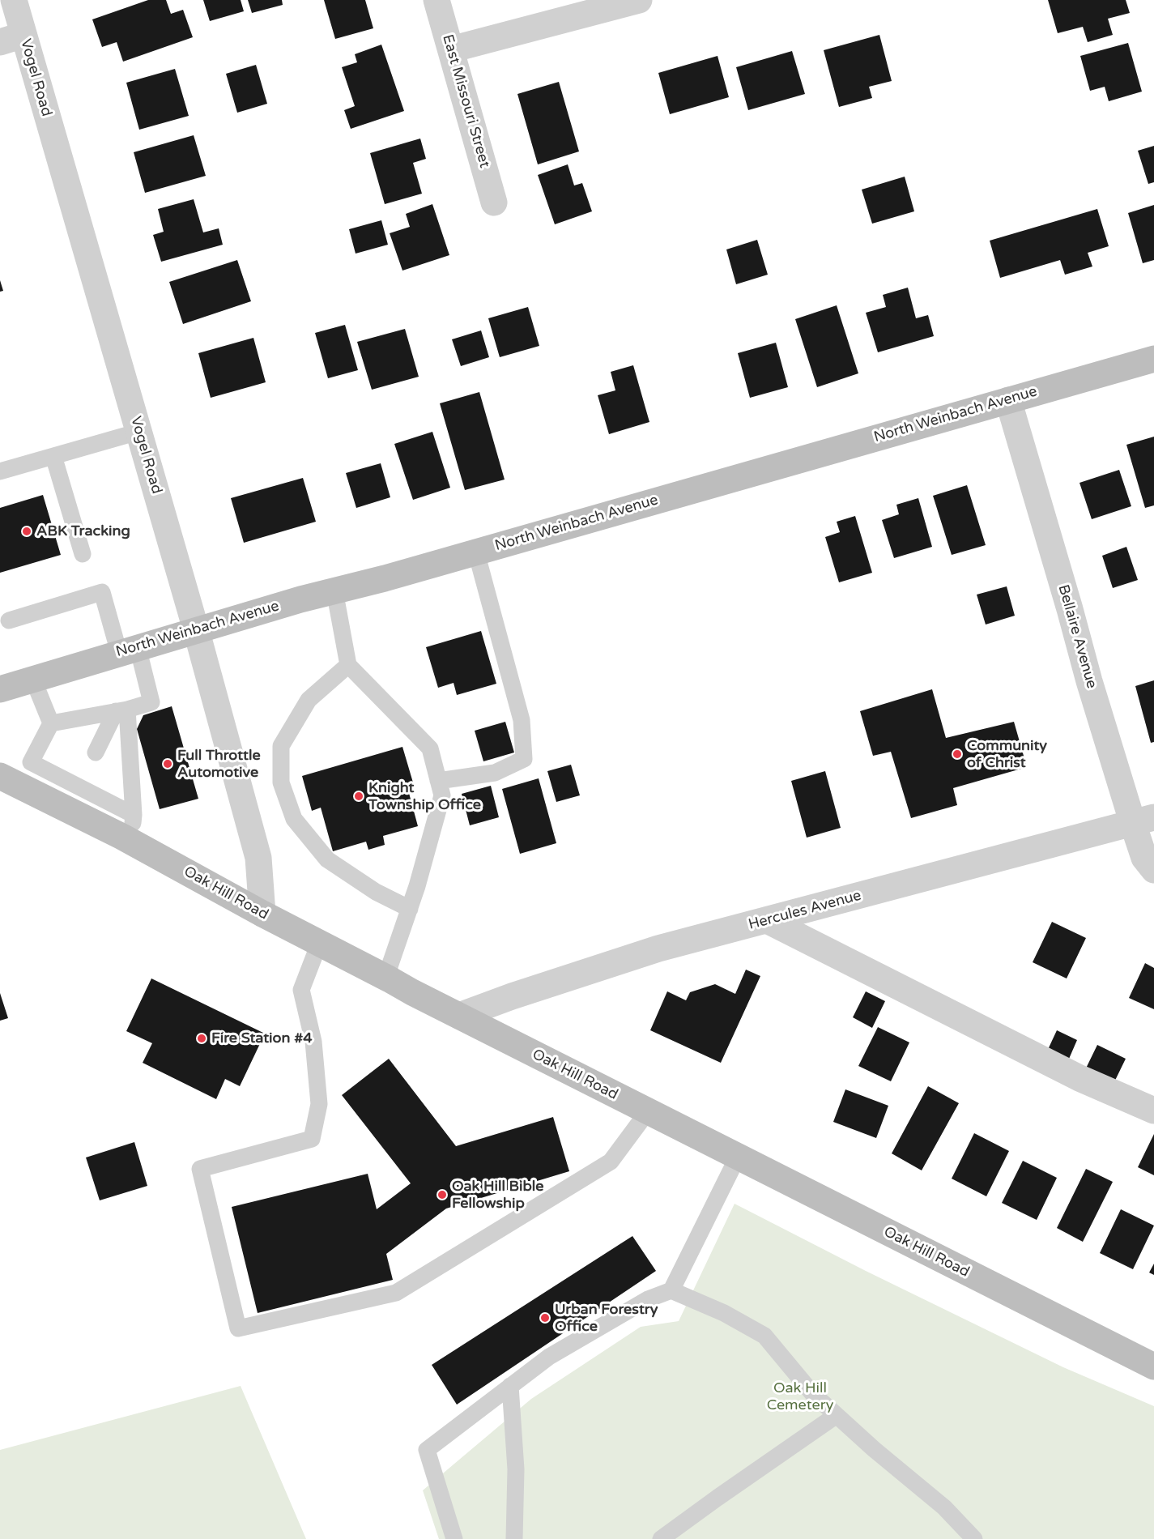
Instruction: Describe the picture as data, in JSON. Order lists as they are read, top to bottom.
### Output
{
  "streets": {
    "main road": ["North Weinbach Avenue", "Oak Hill Road"],
    "street": [
      "Vogel Road",
      "East Missouri Street",
      "Bellaire Avenue",
      "Hercules Avenue"
    ]
  },
  "crossings": [
    ["Vogel Road", "North Weinbach Avenue"],
    ["Vogel Road", "Oak Hill Road"],
    ["North Weinbach Avenue", "Bellaire Avenue"],
    ["Bellaire Avenue", "Hercules Avenue"],
    ["Oak Hill Road", "Hercules Avenue"]
  ],
  "parks": ["Oak Hill Cemetery"],
  "places": [
    "ABK Tracking",
    "Community of Christ",
    "Full Throttle Automotive",
    "Knight Township Office",
    "Fire Station #4",
    "Oak Hill Bible Fellowship",
    "Urban Forestry Office"
  ]
}
